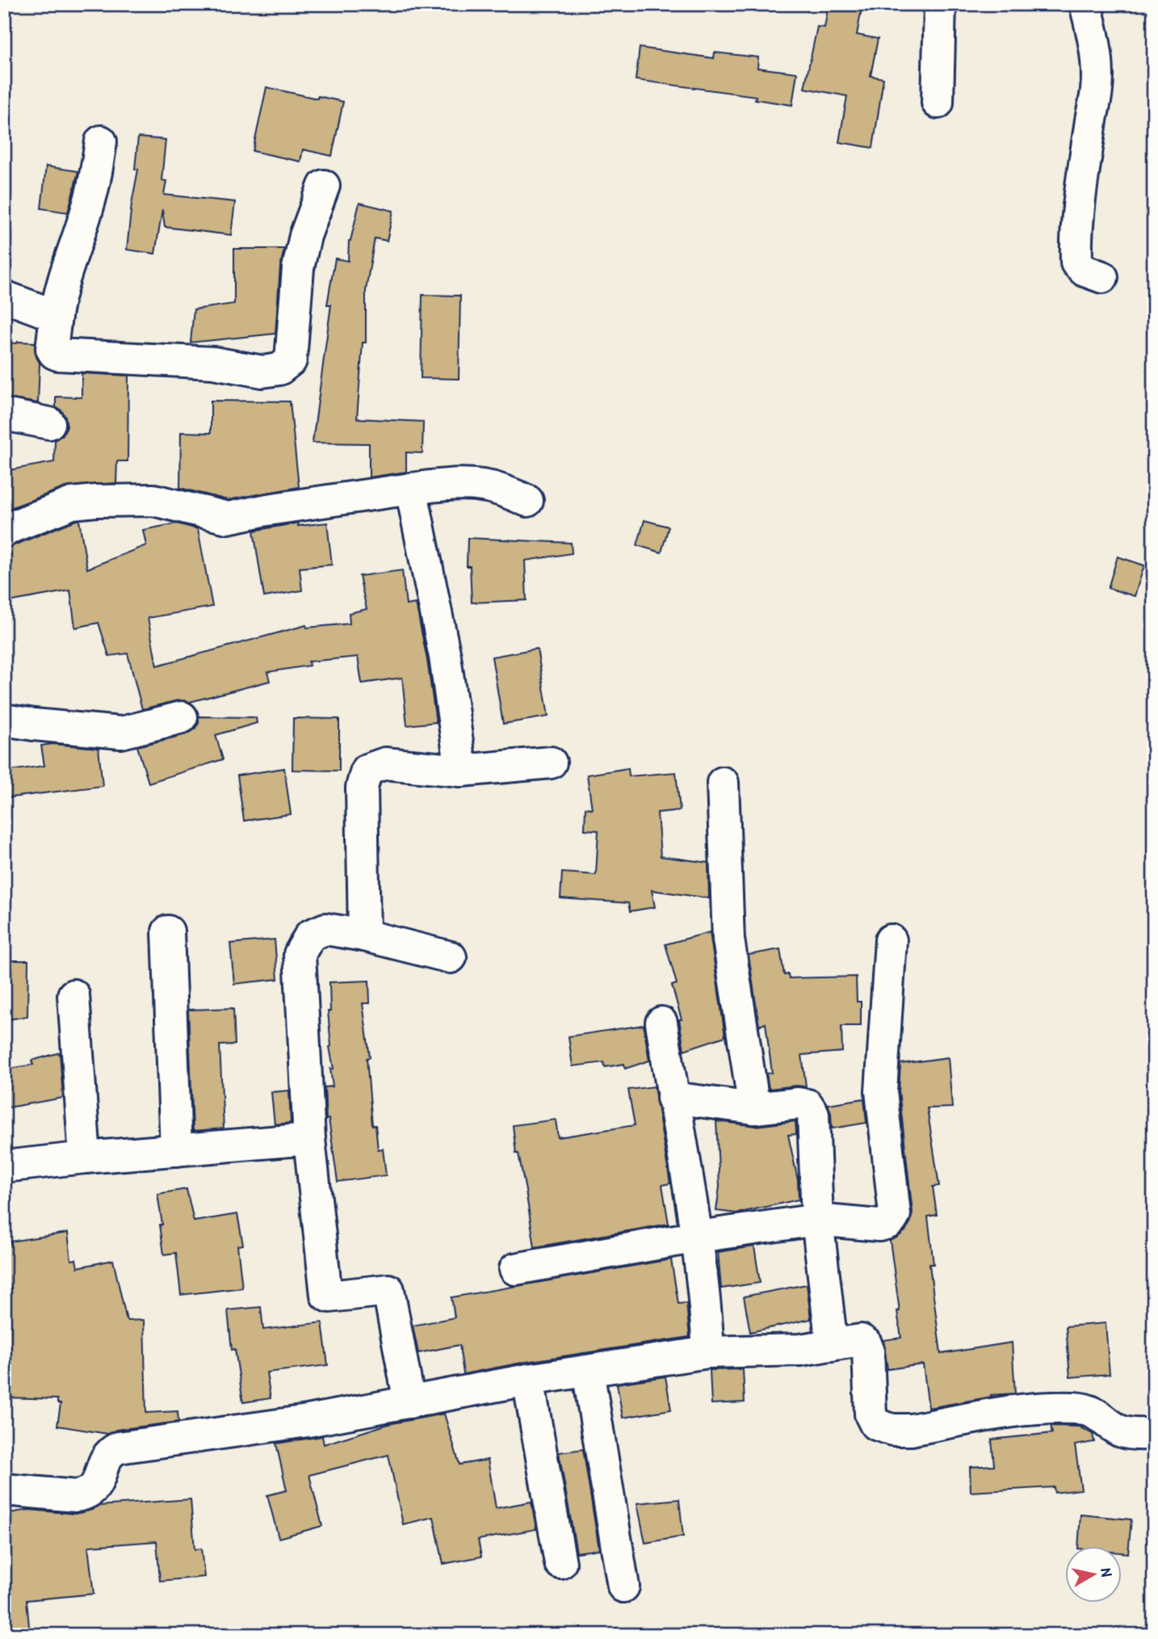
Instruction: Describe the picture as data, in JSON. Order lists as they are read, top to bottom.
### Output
{
  "north": "right"
}
